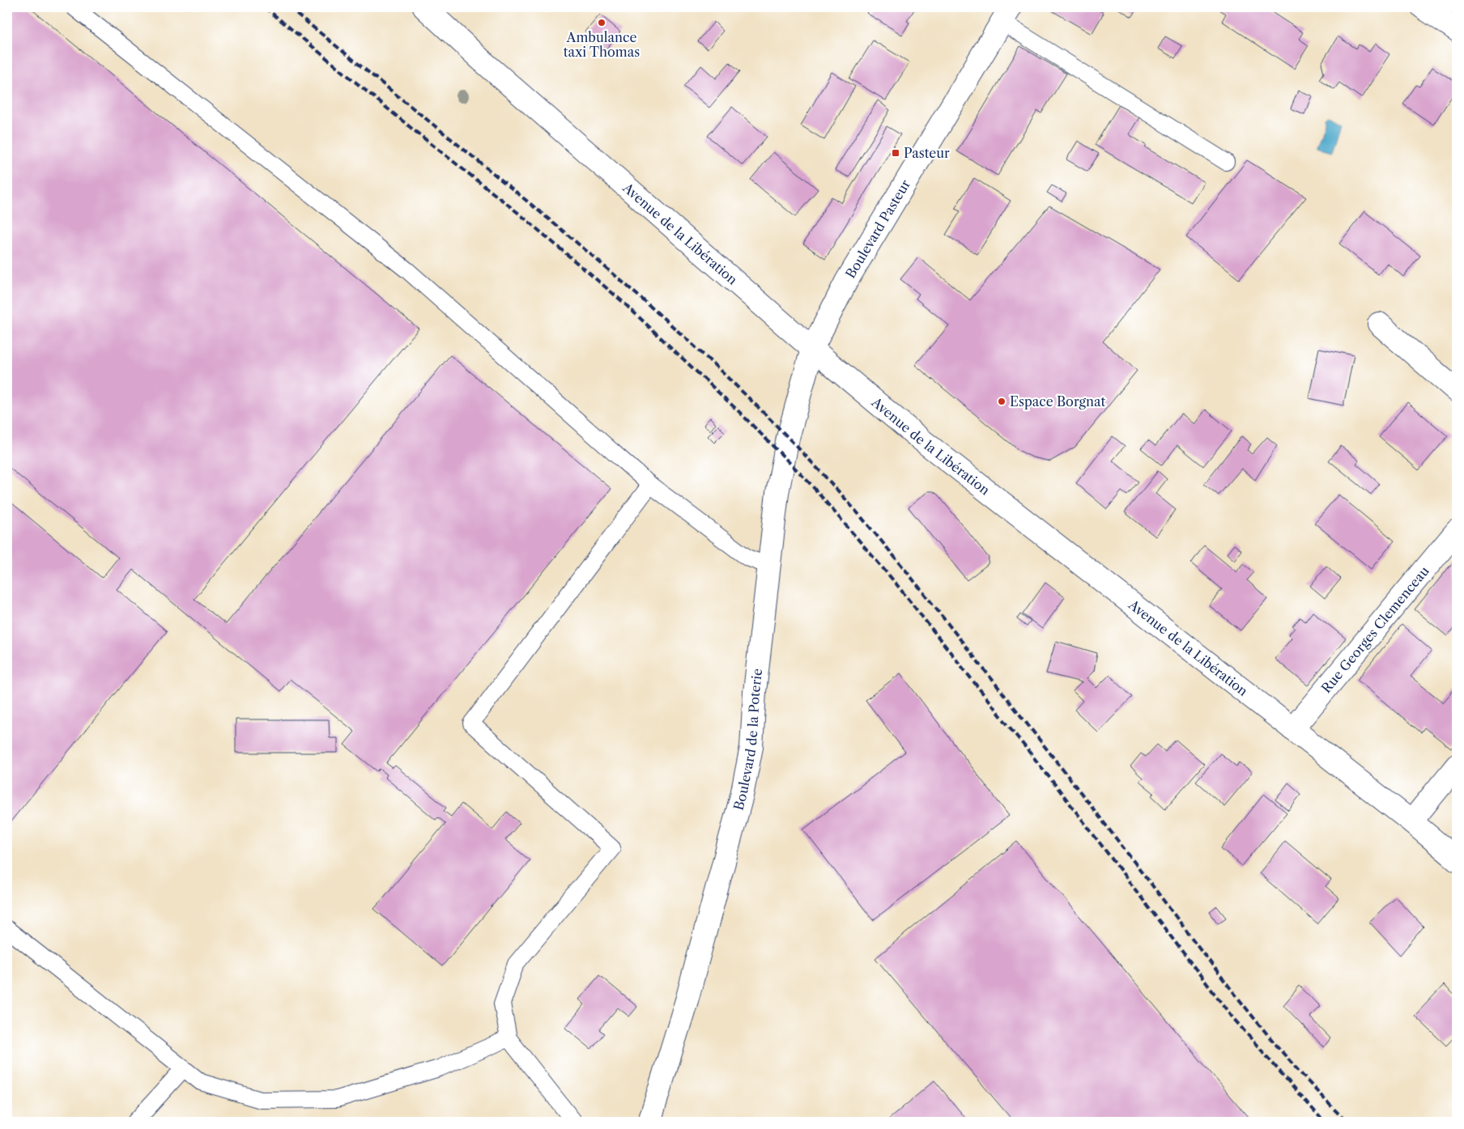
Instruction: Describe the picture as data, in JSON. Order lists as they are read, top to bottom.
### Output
{
  "streets": {
    "street": [
      "Boulevard Pasteur",
      "Avenue de la Libération",
      "Rue Georges Clemenceau",
      "Boulevard de la Poterie"
    ]
  },
  "crossings": [
    ["Boulevard Pasteur", "Avenue de la Libération"],
    ["Boulevard Pasteur", "Boulevard de la Poterie"],
    ["Avenue de la Libération", "Rue Georges Clemenceau"],
    ["Avenue de la Libération", "Boulevard de la Poterie"]
  ],
  "places": {
    "other": ["Ambulance taxi Thomas", "Espace Borgnat"],
    "transit": ["Pasteur"]
  }
}
